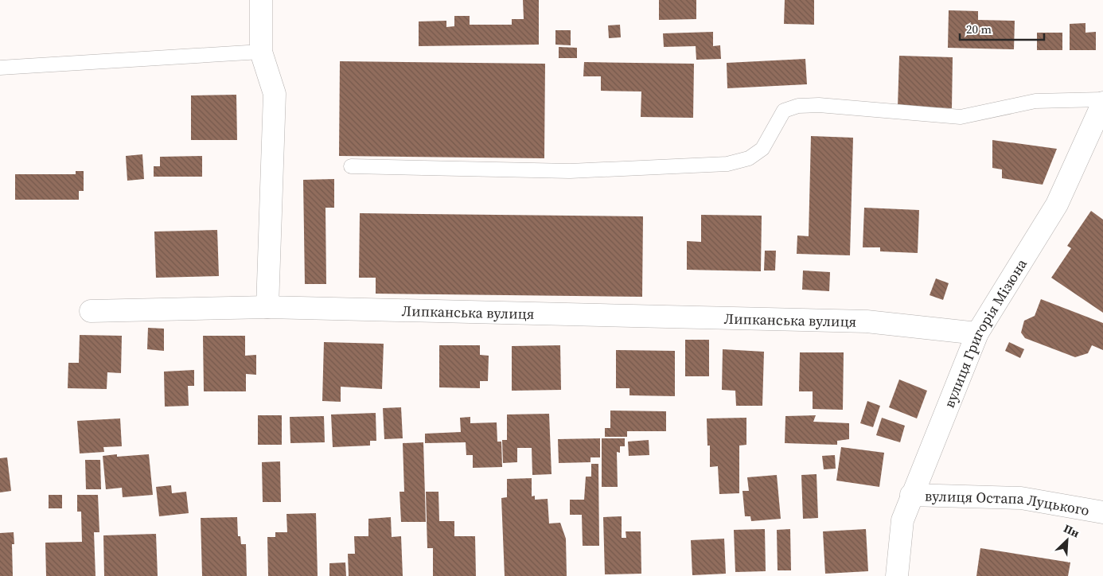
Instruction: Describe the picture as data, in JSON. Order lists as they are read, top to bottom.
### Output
{
  "streets": {
    "street": ["Липканська вулиця", "вулиця Григорія Мізюна", "вулиця Остапа Луцького"]
  },
  "crossings": [
    ["Липканська вулиця", "вулиця Григорія Мізюна"],
    ["вулиця Григорія Мізюна", "вулиця Остапа Луцького"]
  ],
  "scale_bar": "20 m",
  "north": "top right"
}
